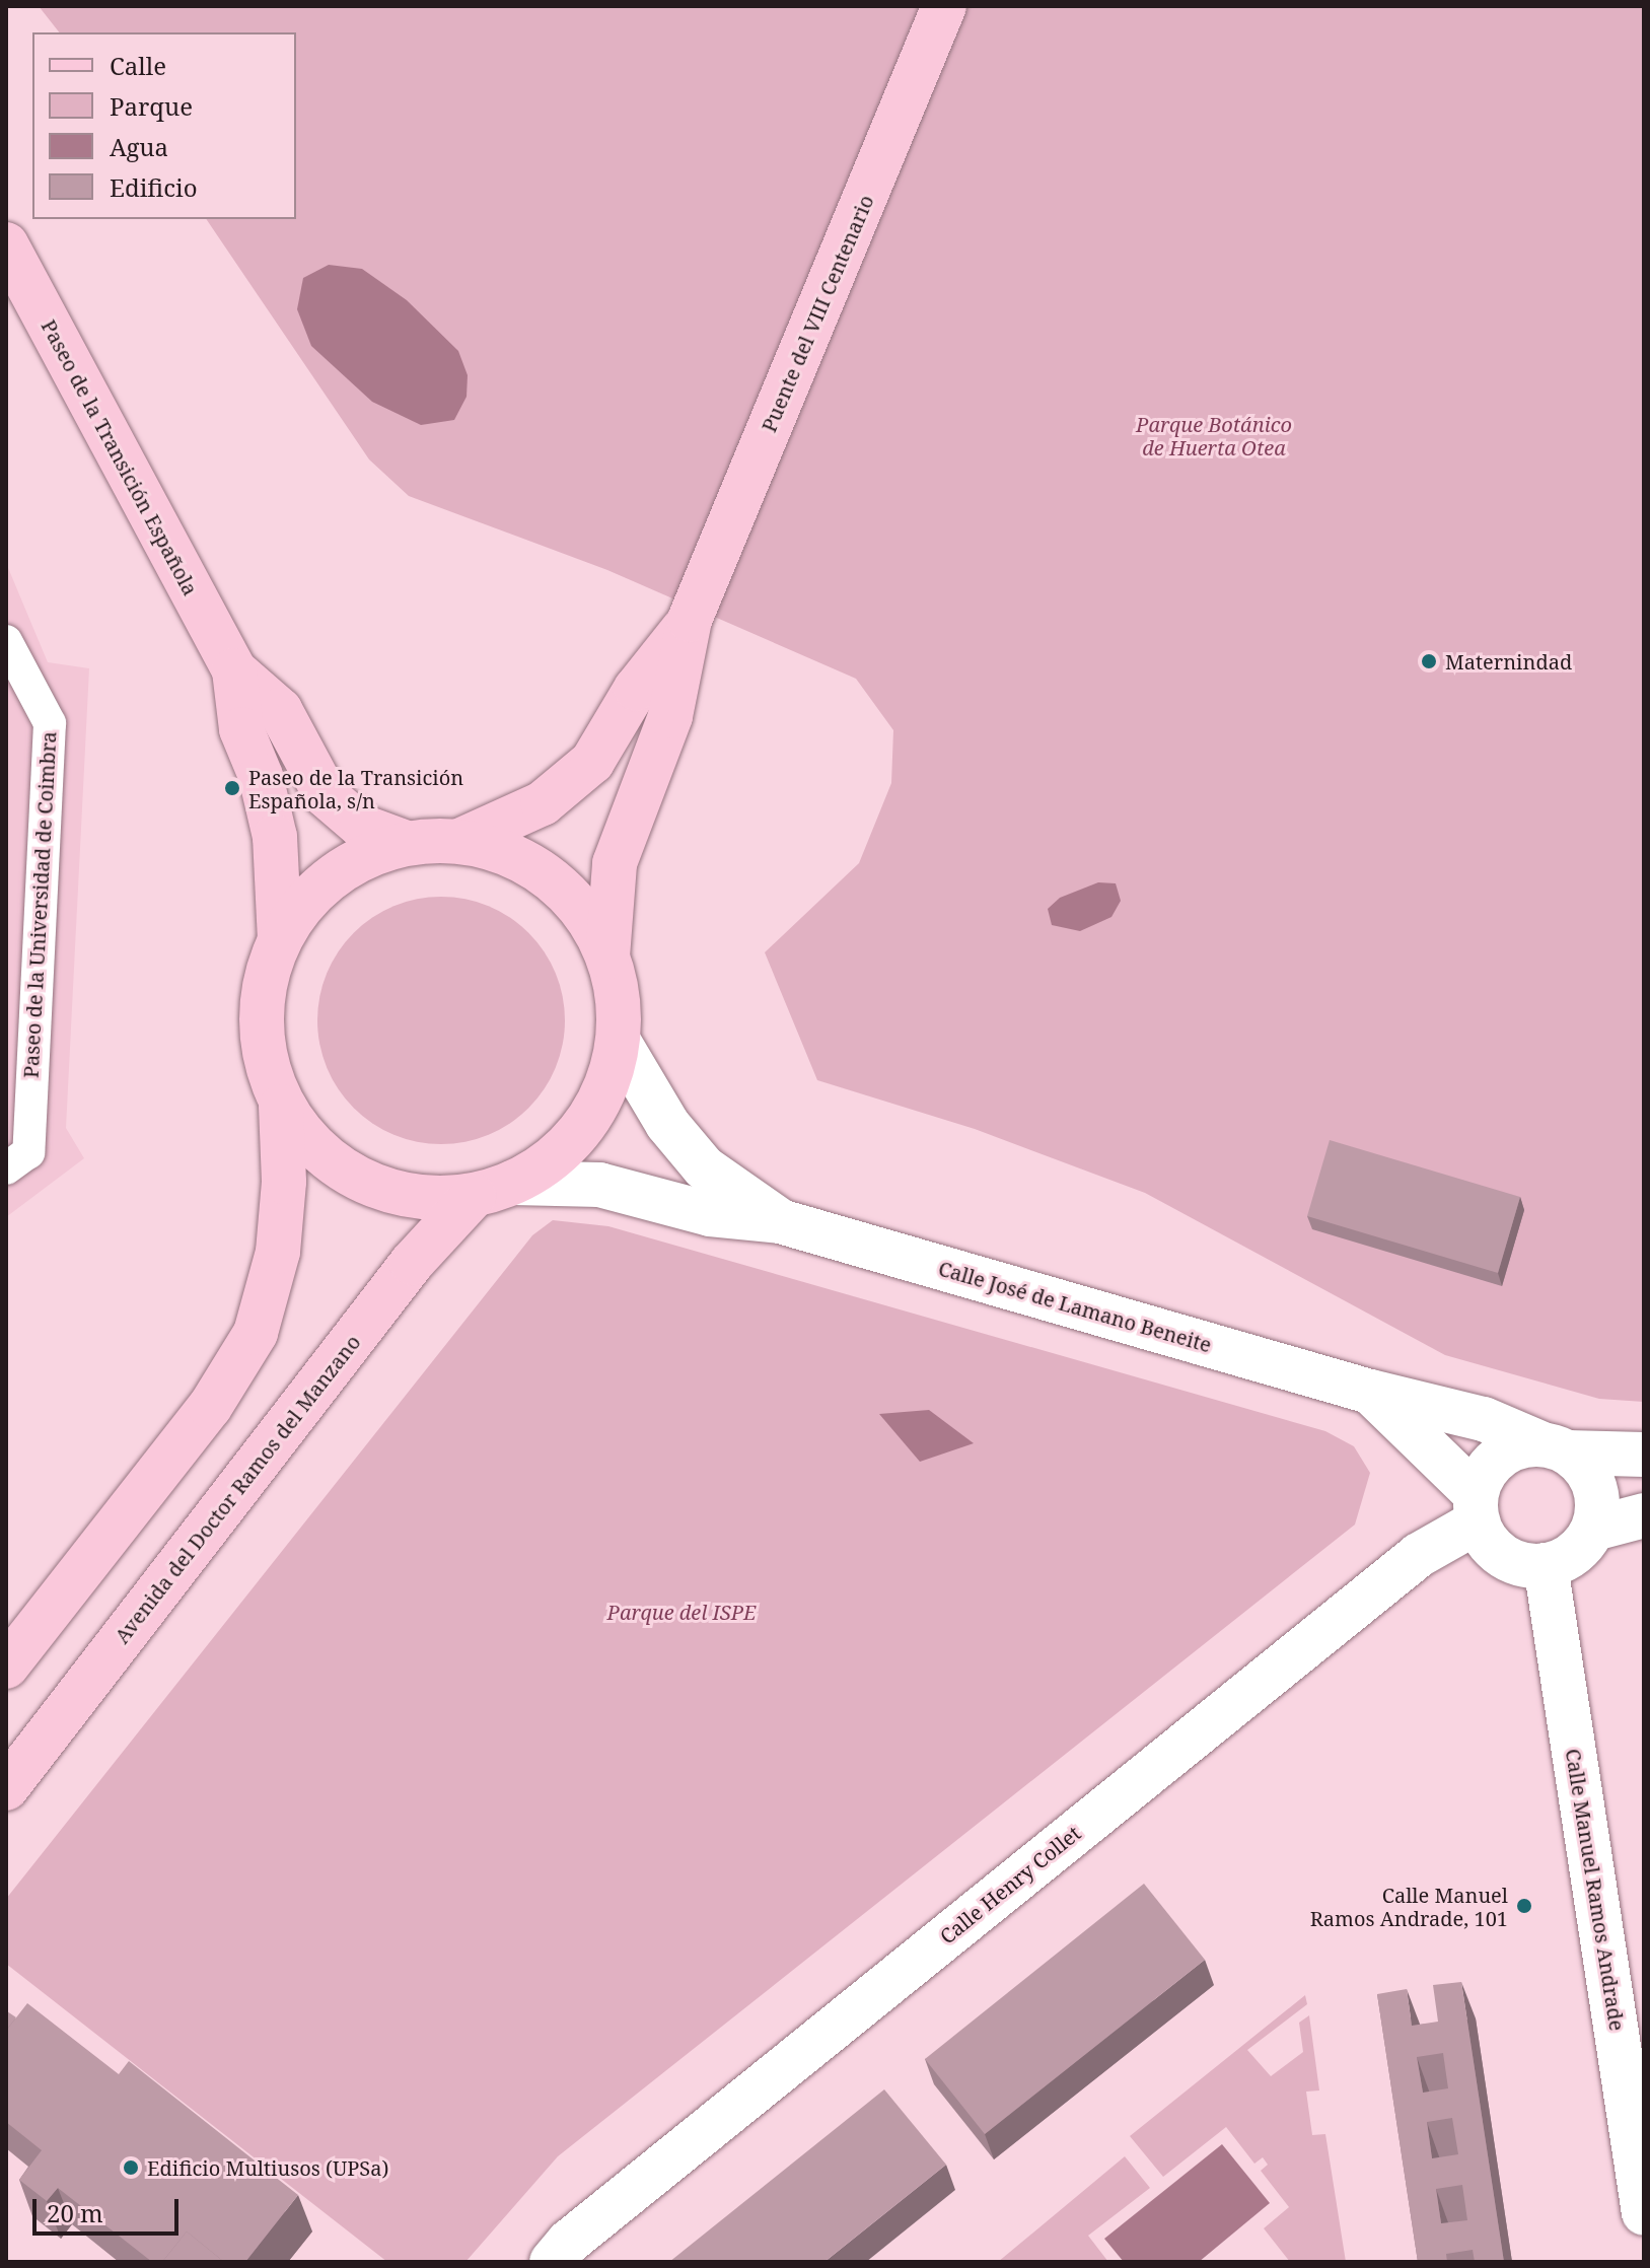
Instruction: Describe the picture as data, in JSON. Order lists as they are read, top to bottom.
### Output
{
  "streets": {
    "main road": ["Puente del VIII Centenario", "Paseo de la Transición Española", "Avenida del Doctor Ramos del Manzano"],
    "street": [
      "Paseo de la Universidad de Coimbra",
      "Calle José de Lamano Beneite",
      "Calle Henry Collet",
      "Calle Manuel Ramos Andrade"
    ]
  },
  "crossings": [
    ["Puente del VIII Centenario", "Avenida del Doctor Ramos del Manzano"],
    ["Calle José de Lamano Beneite", "Avenida del Doctor Ramos del Manzano"],
    ["Calle José de Lamano Beneite", "Calle Henry Collet"],
    ["Calle José de Lamano Beneite", "Calle Manuel Ramos Andrade"],
    ["Calle Henry Collet", "Calle Manuel Ramos Andrade"]
  ],
  "parks": ["Parque Botánico de Huerta Otea", "Parque del ISPE"],
  "places": [
    "Maternindad",
    "Paseo de la Transición Española, s/n",
    "Calle Manuel Ramos Andrade, 101",
    "Edificio Multiusos (UPSa)"
  ],
  "legend": [
    "Calle",
    "Parque",
    "Agua",
    "Edificio"
  ],
  "scale_bar": "20 m"
}
